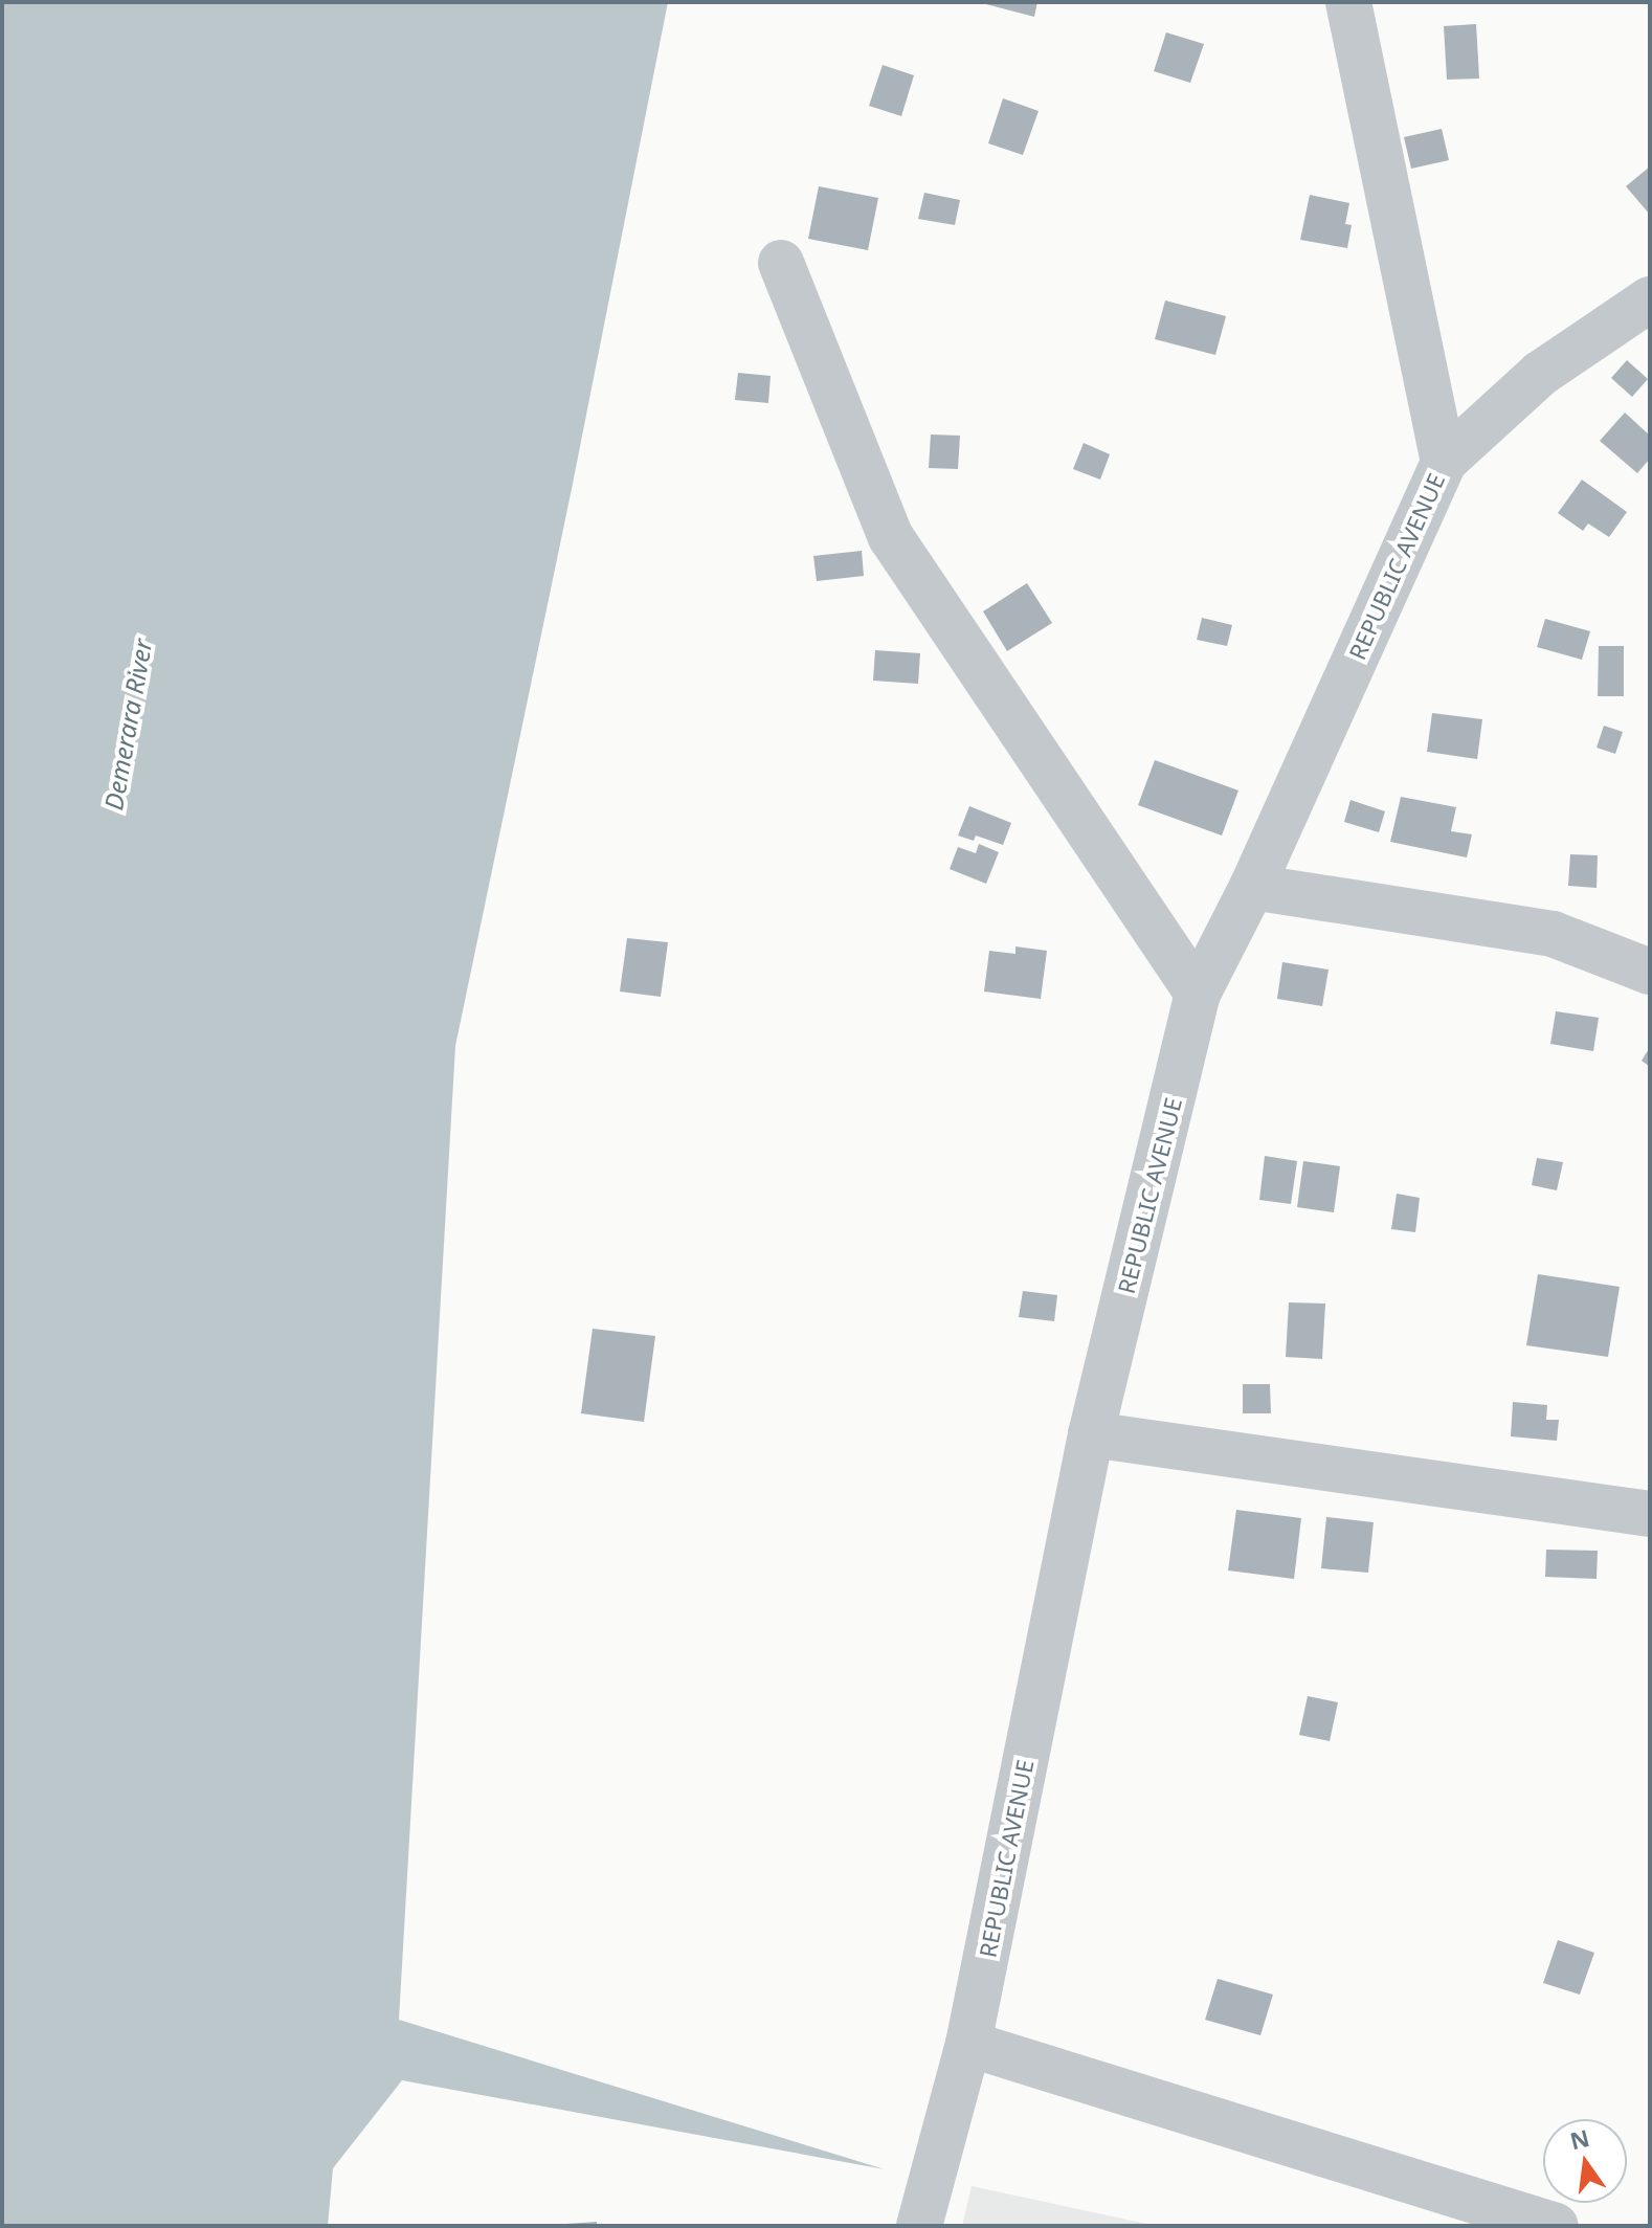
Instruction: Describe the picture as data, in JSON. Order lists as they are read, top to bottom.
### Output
{
  "streets": {
    "street": ["REPUBLIC AVENUE"]
  },
  "water": ["Demerara River"],
  "north": "top"
}
